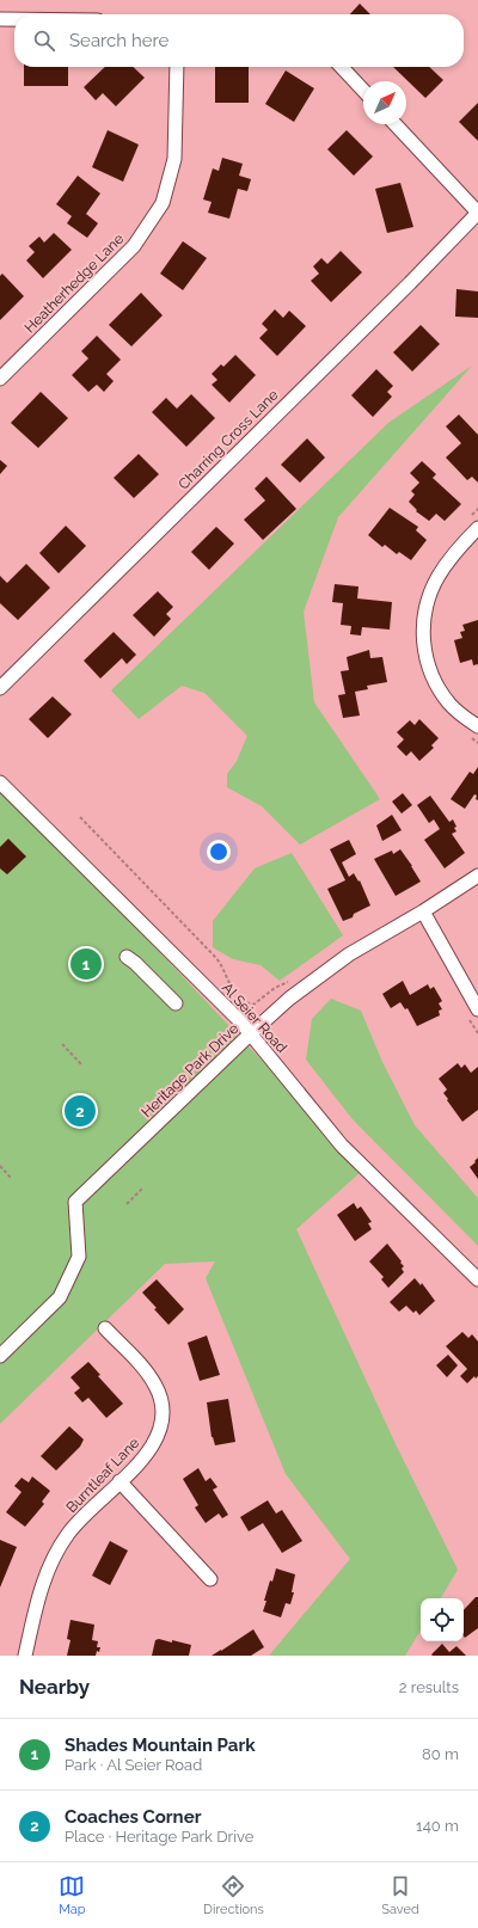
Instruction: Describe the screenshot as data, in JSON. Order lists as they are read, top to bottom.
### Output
{
  "streets": {
    "street": [
      "Heatherhedge Lane",
      "Charring Cross Lane",
      "Al Seier Road",
      "Heritage Park Drive",
      "Burntleaf Lane"
    ]
  },
  "crossings": [
    ["Al Seier Road", "Heritage Park Drive"]
  ],
  "north": "top right",
  "page": {
    "search": "Search here",
    "pins": ["1", "2"],
    "heading": ["Nearby", "2 results"],
    "list": [
      {
        "mark": "1",
        "name": "Shades Mountain Park",
        "note": "Park · Al Seier Road",
        "value": "80 m"
      },
      {
        "mark": "2",
        "name": "Coaches Corner",
        "note": "Place · Heritage Park Drive",
        "value": "140 m"
      }
    ],
    "nav": ["Map", "Directions", "Saved"]
  }
}
